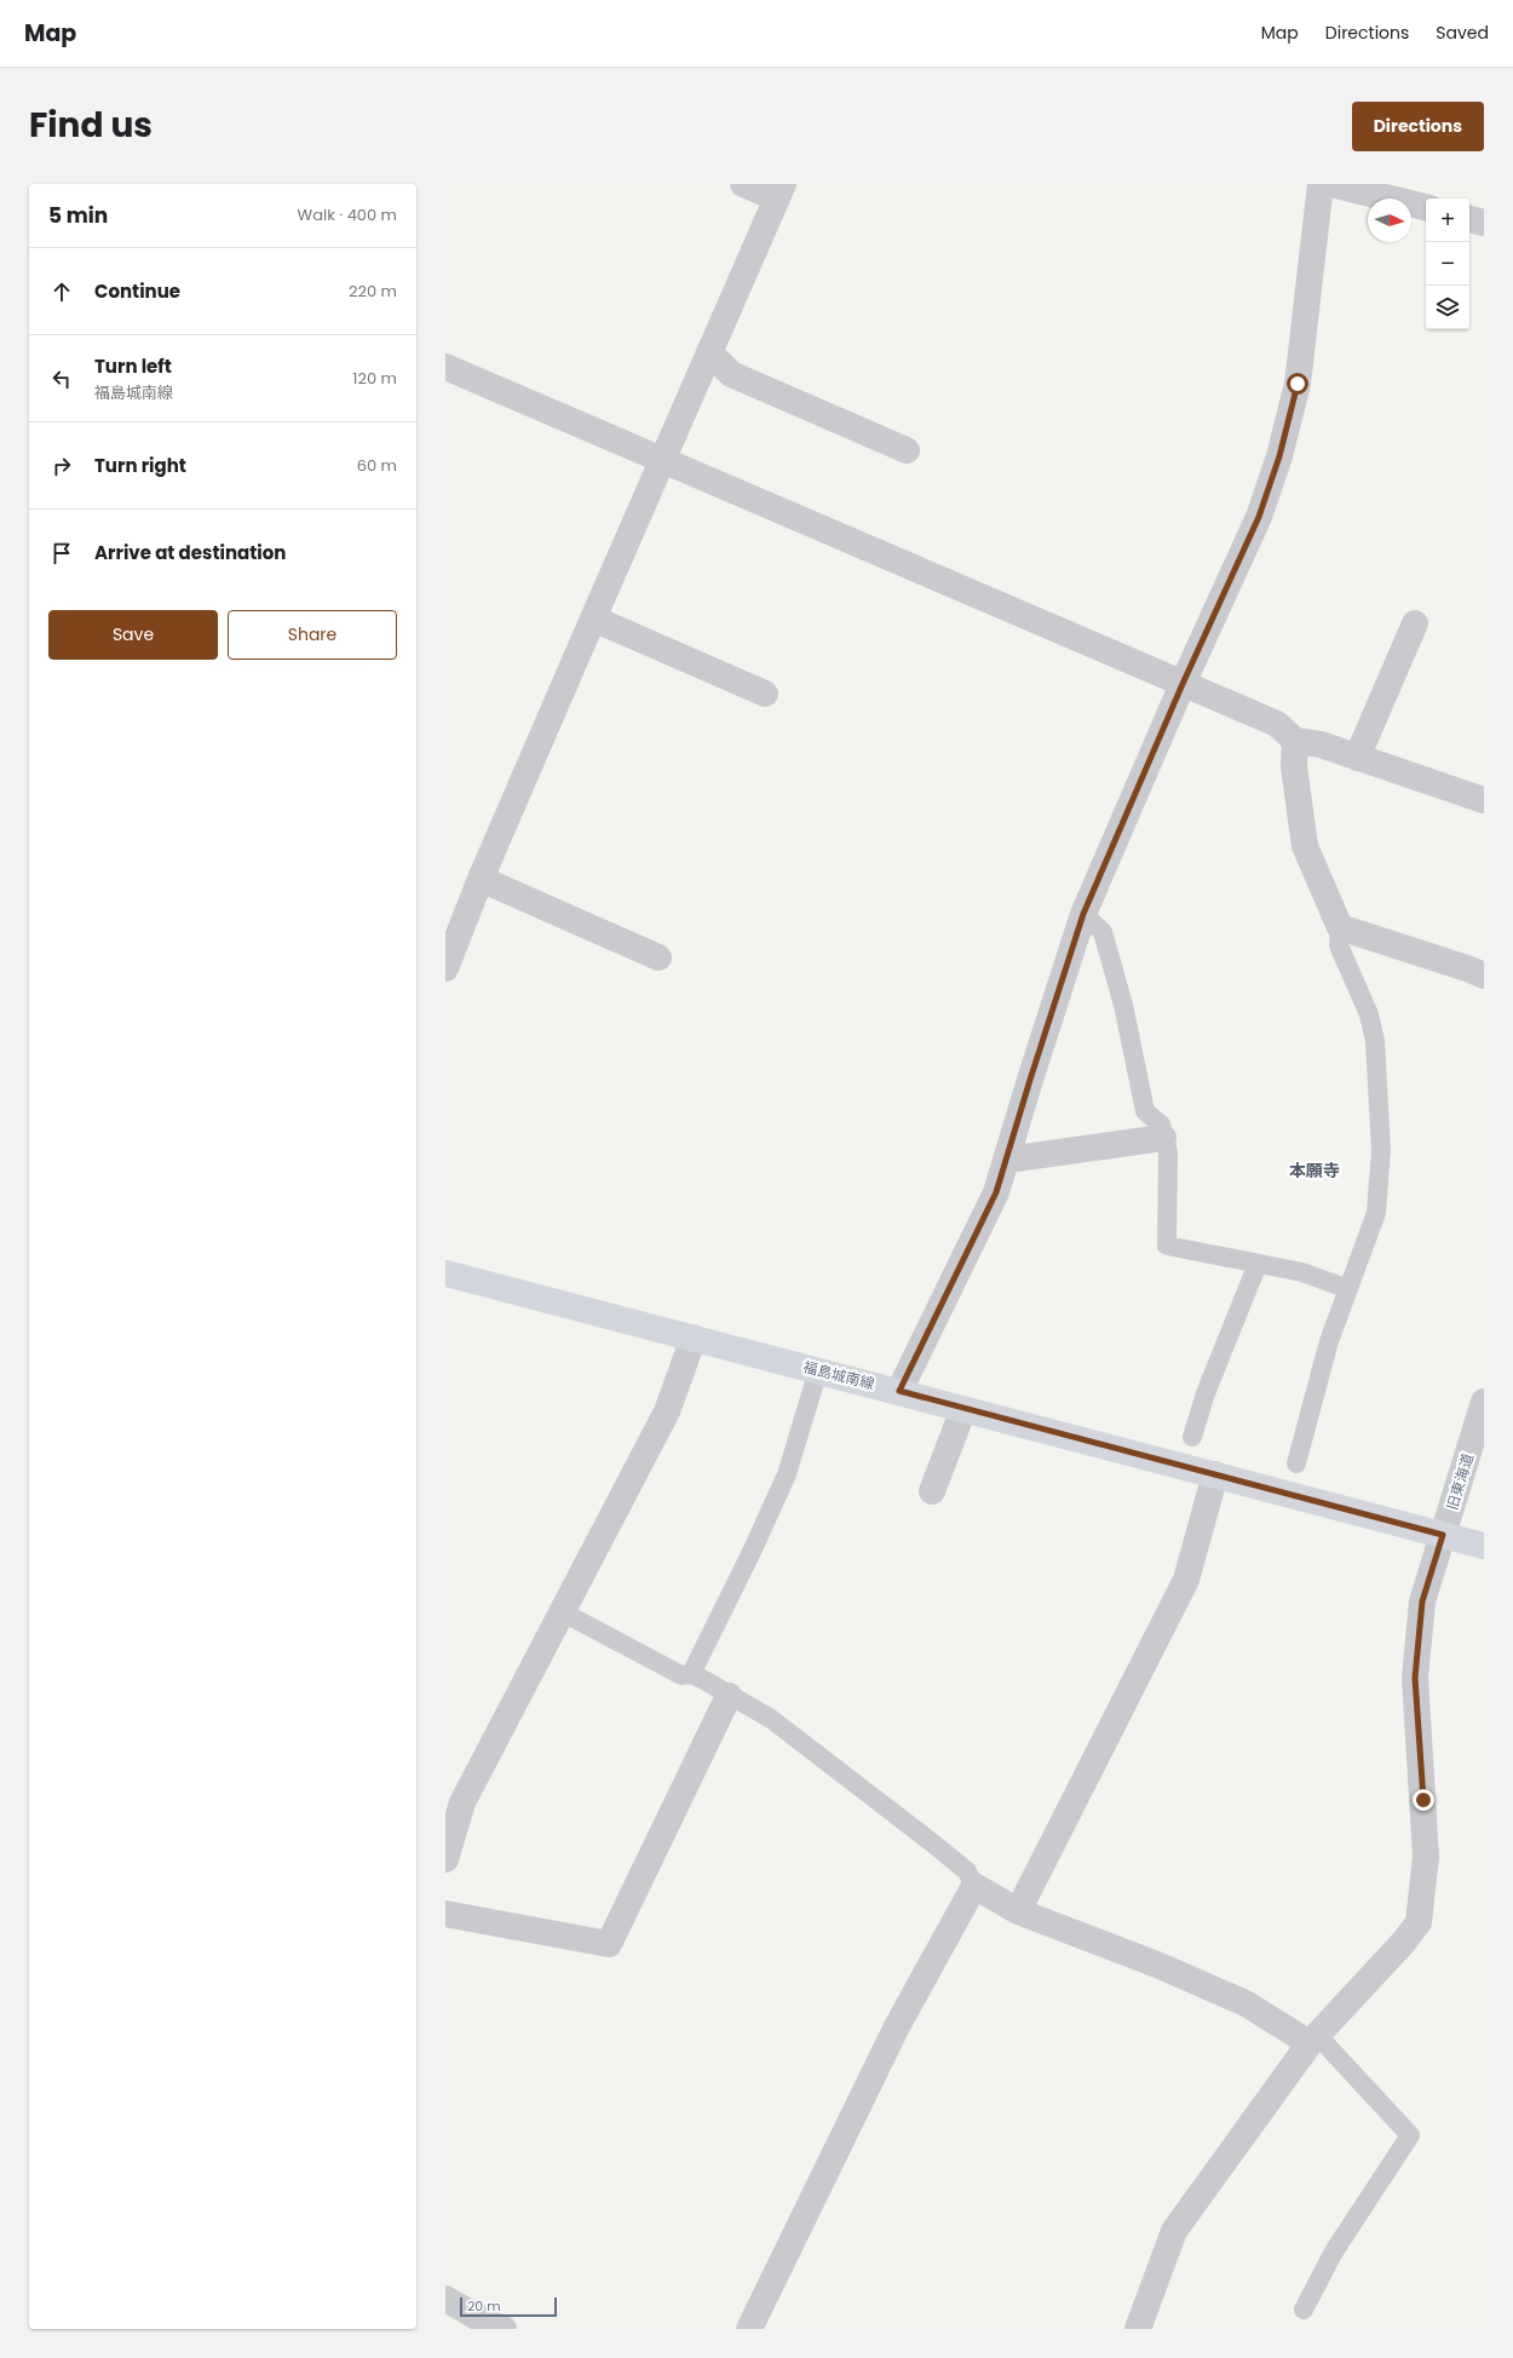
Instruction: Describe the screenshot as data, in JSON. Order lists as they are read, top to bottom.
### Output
{
  "streets": {
    "main road": ["福島城南線"],
    "street": ["旧東海道"]
  },
  "crossings": [
    ["福島城南線", "旧東海道"]
  ],
  "districts": ["本願寺"],
  "scale_bar": "20 m",
  "north": "right",
  "page": {
    "header": "Map",
    "nav": ["Map", "Directions", "Saved"],
    "title": "Find us",
    "buttons": [
      "Directions",
      ["Save", "Share"]
    ],
    "heading": ["5 min", "Walk · 400 m"],
    "map_buttons": ["+", "−"],
    "list": [
      ["Continue", "220 m"],
      ["Turn left", "福島城南線", "120 m"],
      ["Turn right", "60 m"],
      "Arrive at destination"
    ],
    "scale": "20 m"
  }
}
